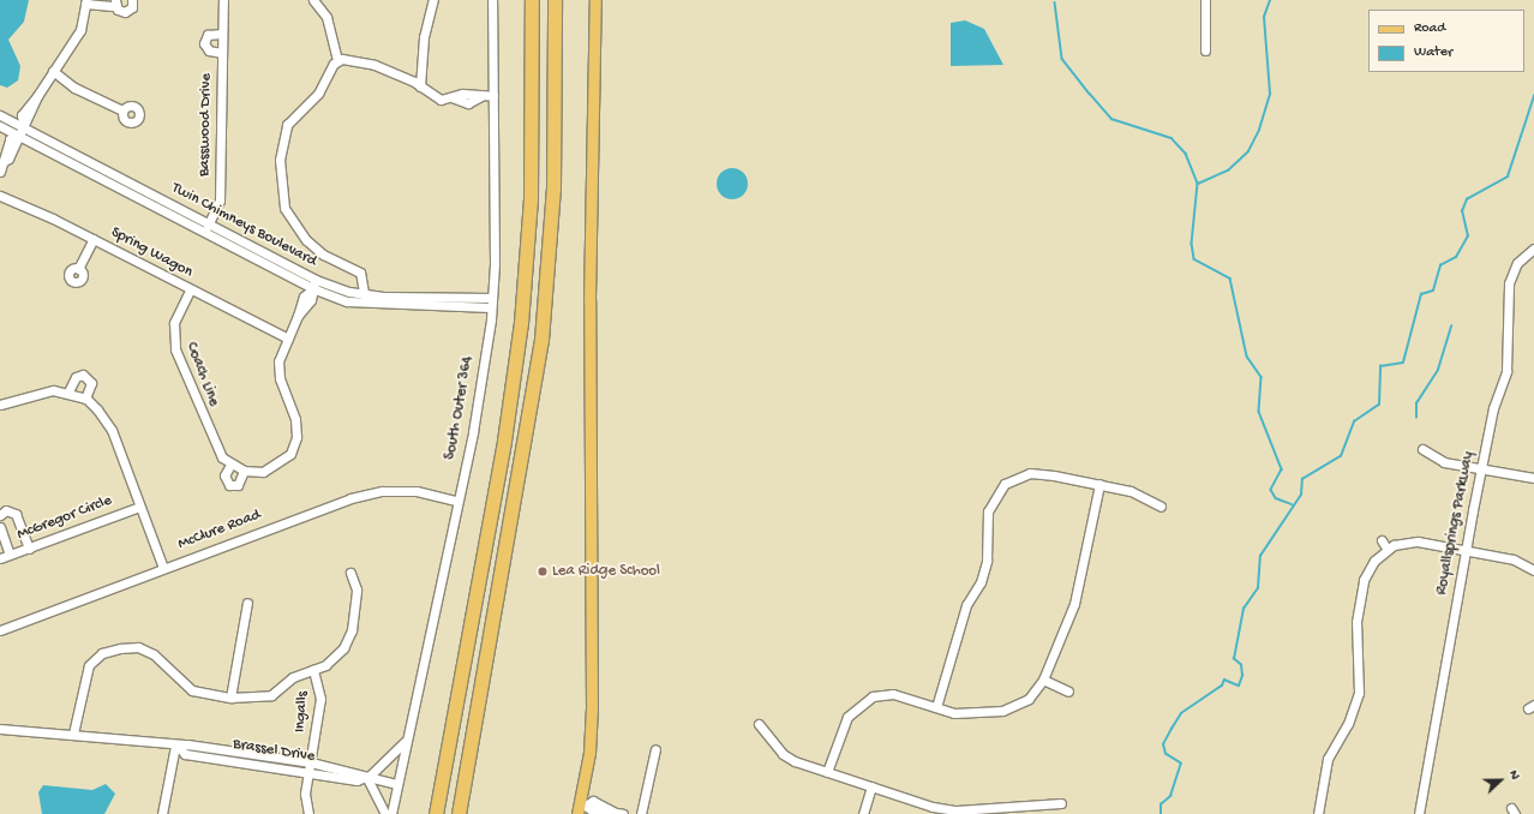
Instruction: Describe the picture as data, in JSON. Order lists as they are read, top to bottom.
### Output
{
  "streets": {
    "street": [
      "Basswood Drive",
      "Twin Chimneys Boulevard",
      "Spring Wagon",
      "Coach Line",
      "South Outer 364",
      "McGregor Circle",
      "Royallsprings Parkway",
      "McClure Road",
      "Ingalls",
      "Brassel Drive"
    ]
  },
  "crossings": [
    ["Basswood Drive", "Twin Chimneys Boulevard"],
    ["Twin Chimneys Boulevard", "Coach Line"],
    ["Twin Chimneys Boulevard", "South Outer 364"],
    ["Spring Wagon", "Coach Line"],
    ["South Outer 364", "McClure Road"],
    ["South Outer 364", "Brassel Drive"],
    ["Ingalls", "Brassel Drive"]
  ],
  "places": ["Lea Ridge School"],
  "legend": ["Road", "Water"],
  "north": "right"
}
